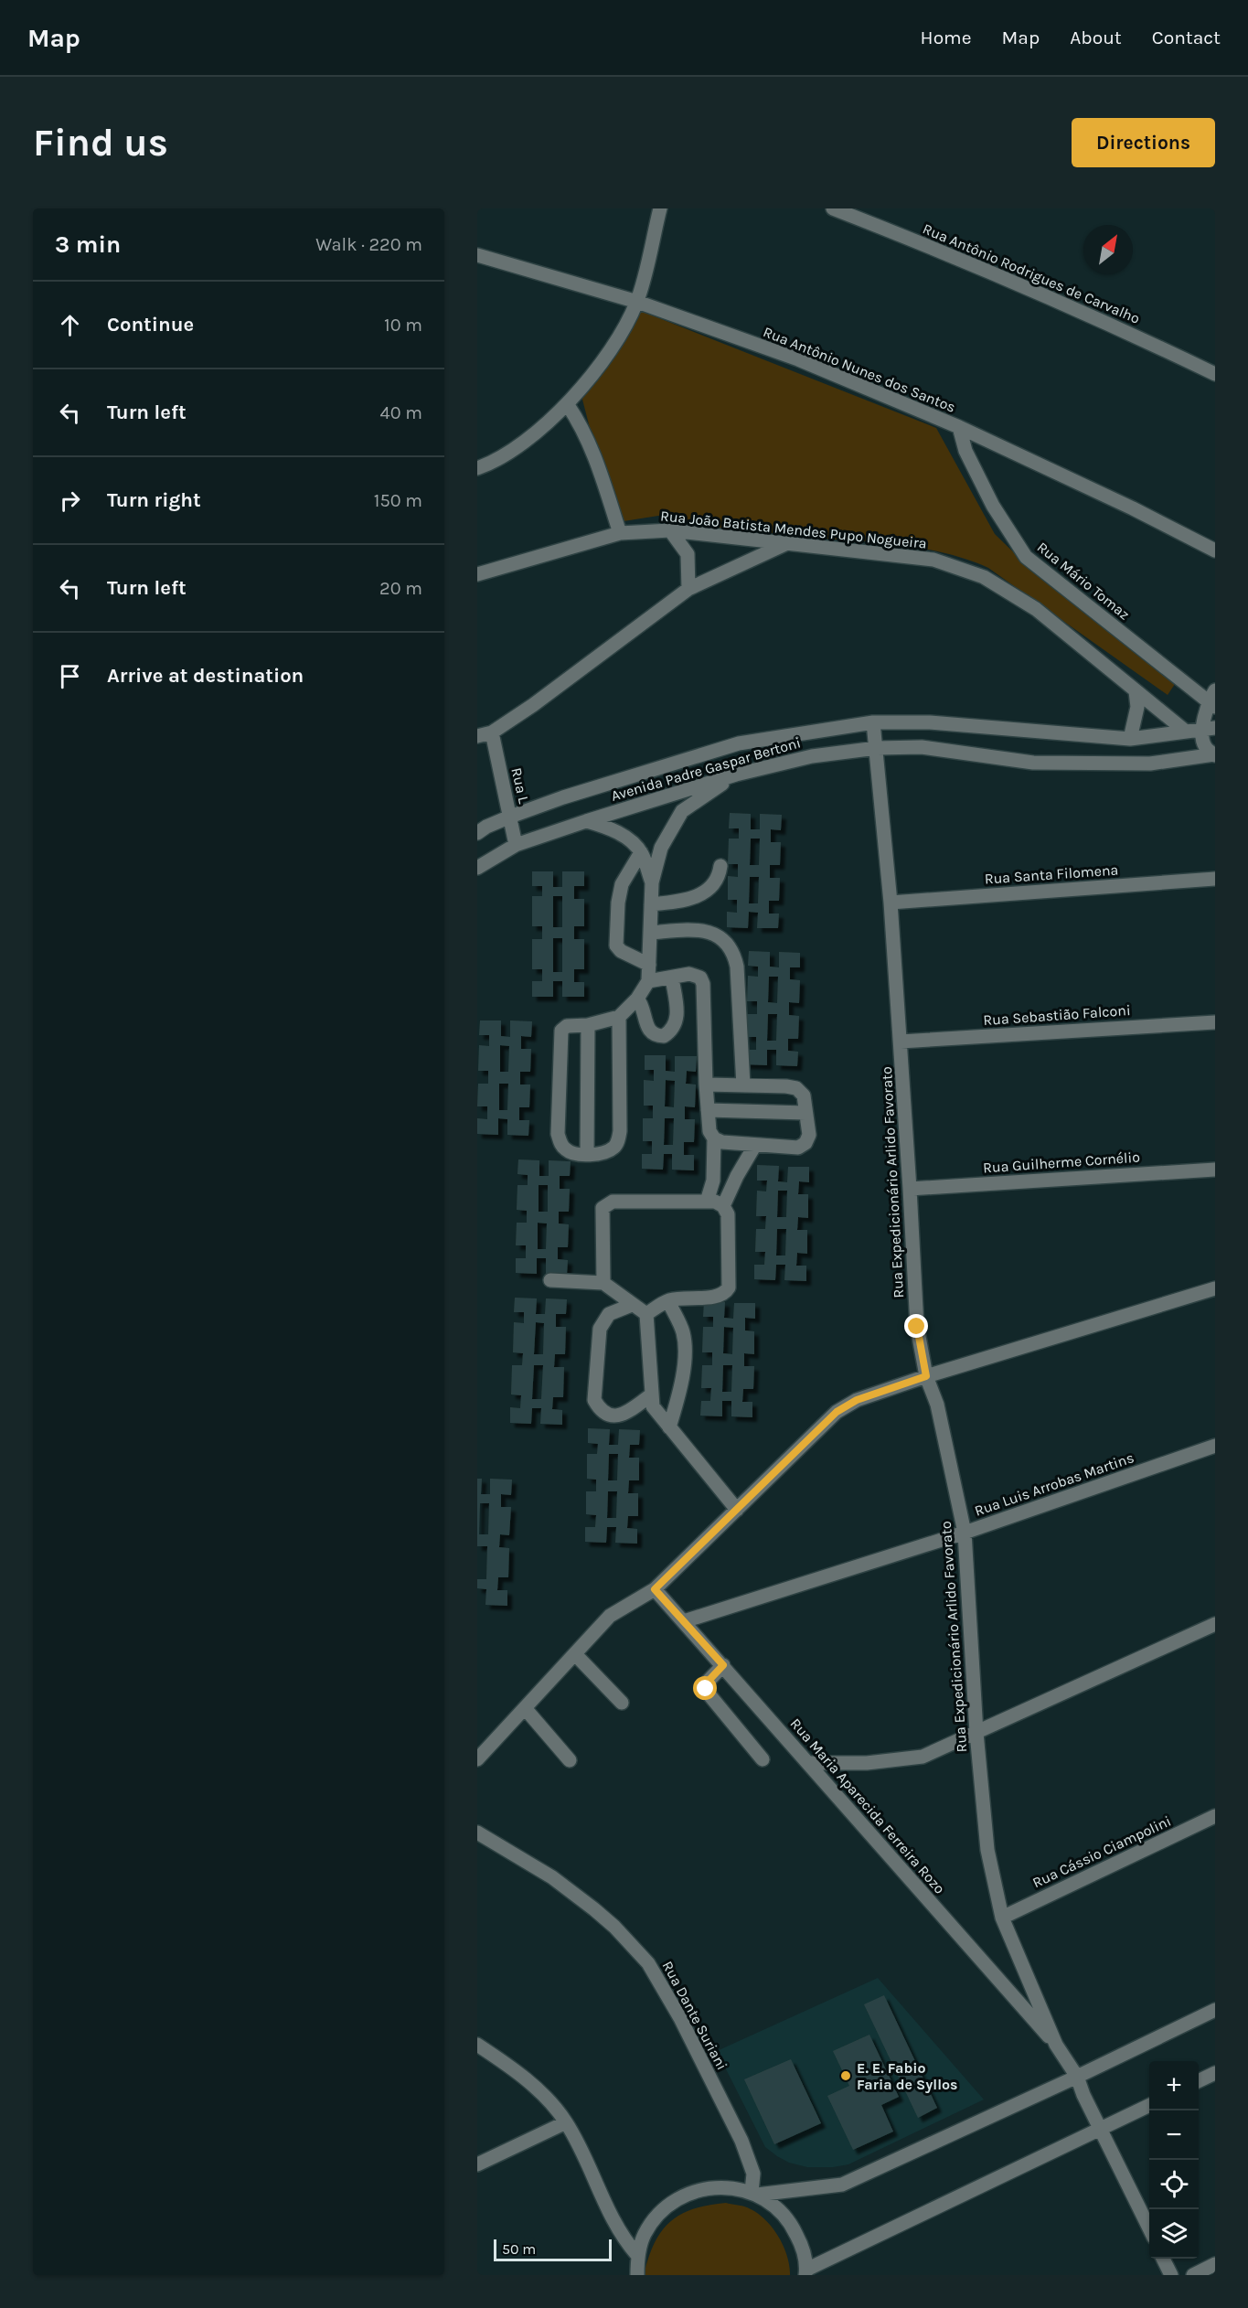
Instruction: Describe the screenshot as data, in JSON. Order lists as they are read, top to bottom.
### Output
{
  "streets": {
    "street": [
      "Rua Antônio Rodrigues de Carvalho",
      "Rua Antônio Nunes dos Santos",
      "Rua João Batista Mendes Pupo Nogueira",
      "Rua Mário Tomaz",
      "Avenida Padre Gaspar Bertoni",
      "Rua L",
      "Rua Santa Filomena",
      "Rua Sebastião Falconi",
      "Rua Guilherme Cornélio",
      "Rua Expedicionário Arlido Favorato",
      "Rua Luis Arrobas Martins",
      "Rua Maria Aparecida Ferreira Rozo",
      "Rua Cássio Ciampolini",
      "Rua Dante Suriani"
    ]
  },
  "crossings": [
    ["Rua Antônio Nunes dos Santos", "Rua Mário Tomaz"],
    ["Rua João Batista Mendes Pupo Nogueira", "Avenida Padre Gaspar Bertoni"],
    ["Rua Mário Tomaz", "Avenida Padre Gaspar Bertoni"],
    ["Avenida Padre Gaspar Bertoni", "Rua L"],
    ["Avenida Padre Gaspar Bertoni", "Rua Expedicionário Arlido Favorato"],
    ["Rua Santa Filomena", "Rua Expedicionário Arlido Favorato"],
    ["Rua Sebastião Falconi", "Rua Expedicionário Arlido Favorato"],
    ["Rua Guilherme Cornélio", "Rua Expedicionário Arlido Favorato"],
    ["Rua Expedicionário Arlido Favorato", "Rua Luis Arrobas Martins"],
    ["Rua Expedicionário Arlido Favorato", "Rua Maria Aparecida Ferreira Rozo"],
    ["Rua Expedicionário Arlido Favorato", "Rua Cássio Ciampolini"],
    ["Rua Luis Arrobas Martins", "Rua Maria Aparecida Ferreira Rozo"]
  ],
  "places": ["E. E. Fabio Faria de Syllos"],
  "scale_bar": "50 m",
  "north": "top right",
  "page": {
    "header": "Map",
    "nav": [
      "Home",
      "Map",
      "About",
      "Contact"
    ],
    "buttons": "Directions",
    "title": "Find us",
    "heading": ["3 min", "Walk · 220 m"],
    "list": [
      ["Continue", "10 m"],
      ["Turn left", "40 m"],
      ["Turn right", "150 m"],
      ["Turn left", "20 m"],
      "Arrive at destination"
    ],
    "map_buttons": ["+", "−"],
    "scale": "50 m"
  }
}
